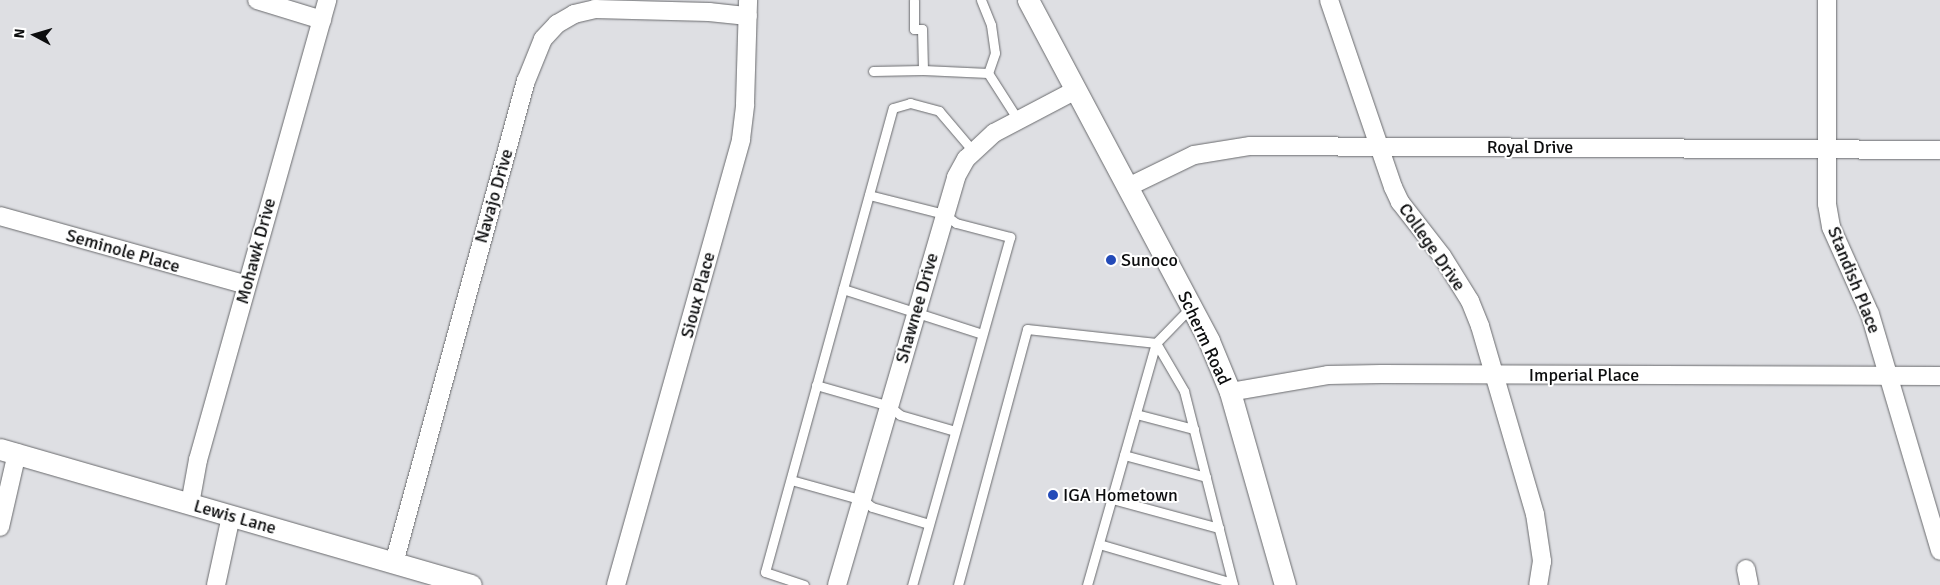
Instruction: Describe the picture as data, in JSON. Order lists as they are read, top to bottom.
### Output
{
  "streets": {
    "street": [
      "Royal Drive",
      "Navajo Drive",
      "College Drive",
      "Seminole Place",
      "Mohawk Drive",
      "Standish Place",
      "Sioux Place",
      "Shawnee Drive",
      "Scherm Road",
      "Imperial Place",
      "Lewis Lane"
    ]
  },
  "crossings": [
    ["Royal Drive", "College Drive"],
    ["Royal Drive", "Standish Place"],
    ["Royal Drive", "Scherm Road"],
    ["Navajo Drive", "Sioux Place"],
    ["Navajo Drive", "Lewis Lane"],
    ["College Drive", "Imperial Place"],
    ["Seminole Place", "Mohawk Drive"],
    ["Mohawk Drive", "Lewis Lane"],
    ["Standish Place", "Imperial Place"],
    ["Shawnee Drive", "Scherm Road"],
    ["Scherm Road", "Imperial Place"]
  ],
  "places": ["Sunoco", "IGA Hometown"],
  "north": "left"
}
